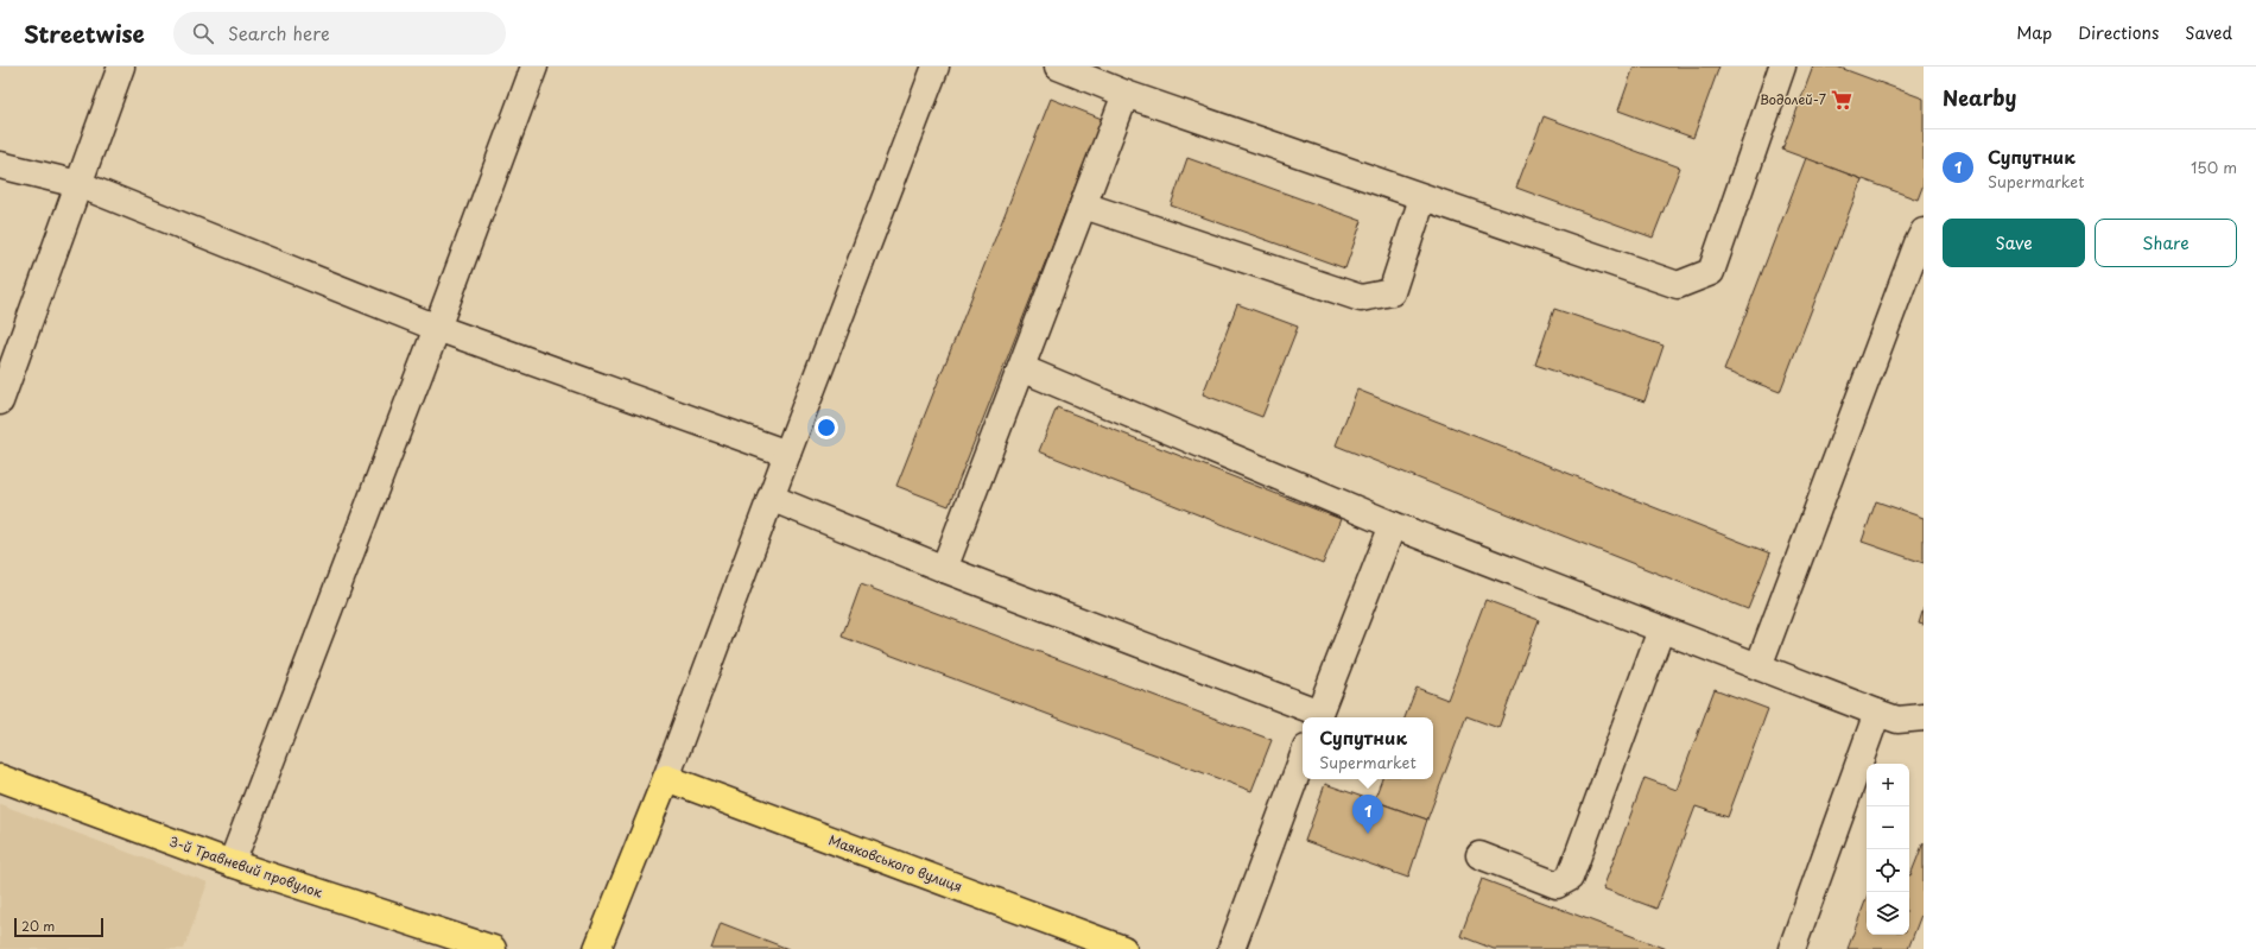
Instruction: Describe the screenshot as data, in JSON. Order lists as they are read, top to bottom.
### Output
{
  "streets": {
    "main road": ["Маяковського вулиця", "3-й Травневий провулок"]
  },
  "places": {
    "supermarket": ["Водолей-7"]
  },
  "scale_bar": "20 m",
  "page": {
    "header": "Streetwise",
    "search": "Search here",
    "nav": ["Map", "Directions", "Saved"],
    "heading": "Nearby",
    "list": [
      {
        "mark": "1",
        "name": "Супутник",
        "note": "Supermarket",
        "value": "150 m"
      }
    ],
    "buttons": ["Save", "Share"],
    "popup": ["Супутник", "Supermarket"],
    "map_buttons": ["+", "−"],
    "pins": "1",
    "scale": "20 m"
  }
}
